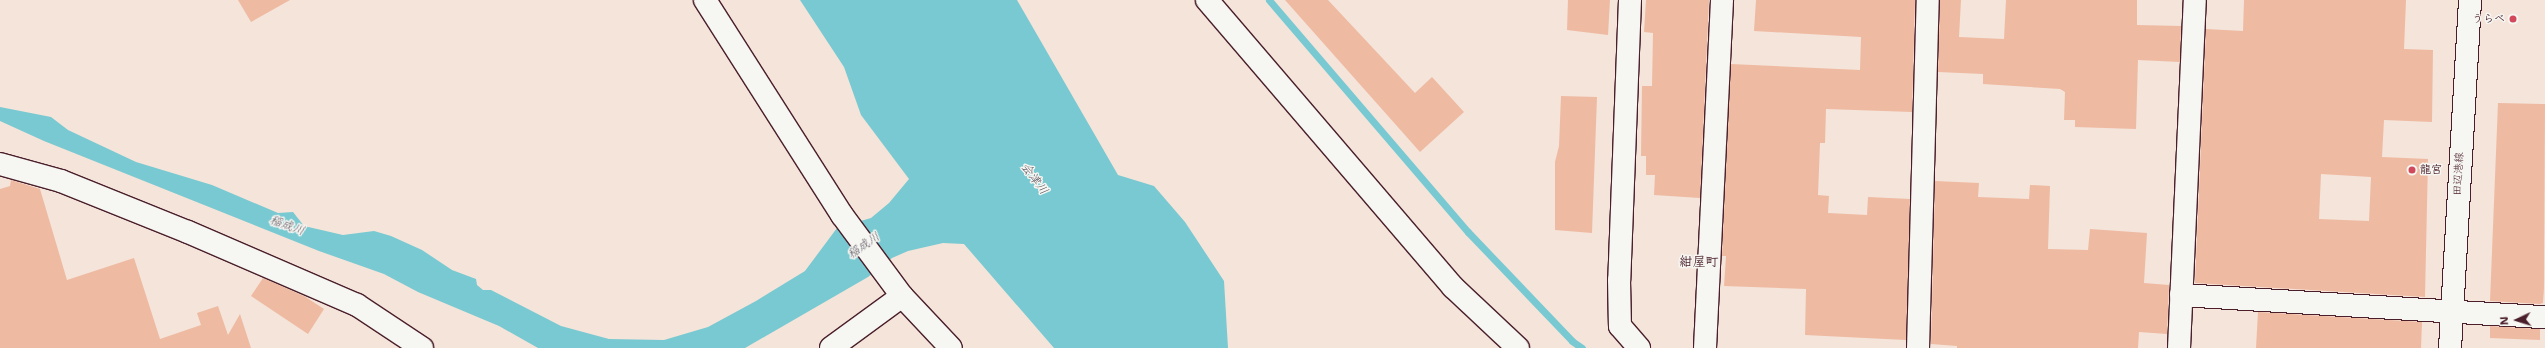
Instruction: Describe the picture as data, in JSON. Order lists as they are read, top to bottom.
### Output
{
  "streets": {
    "street": ["田辺港線"]
  },
  "districts": ["紺屋町"],
  "water": ["会津川", "稲成川"],
  "places": ["うらべ", "龍宮"],
  "north": "left"
}
